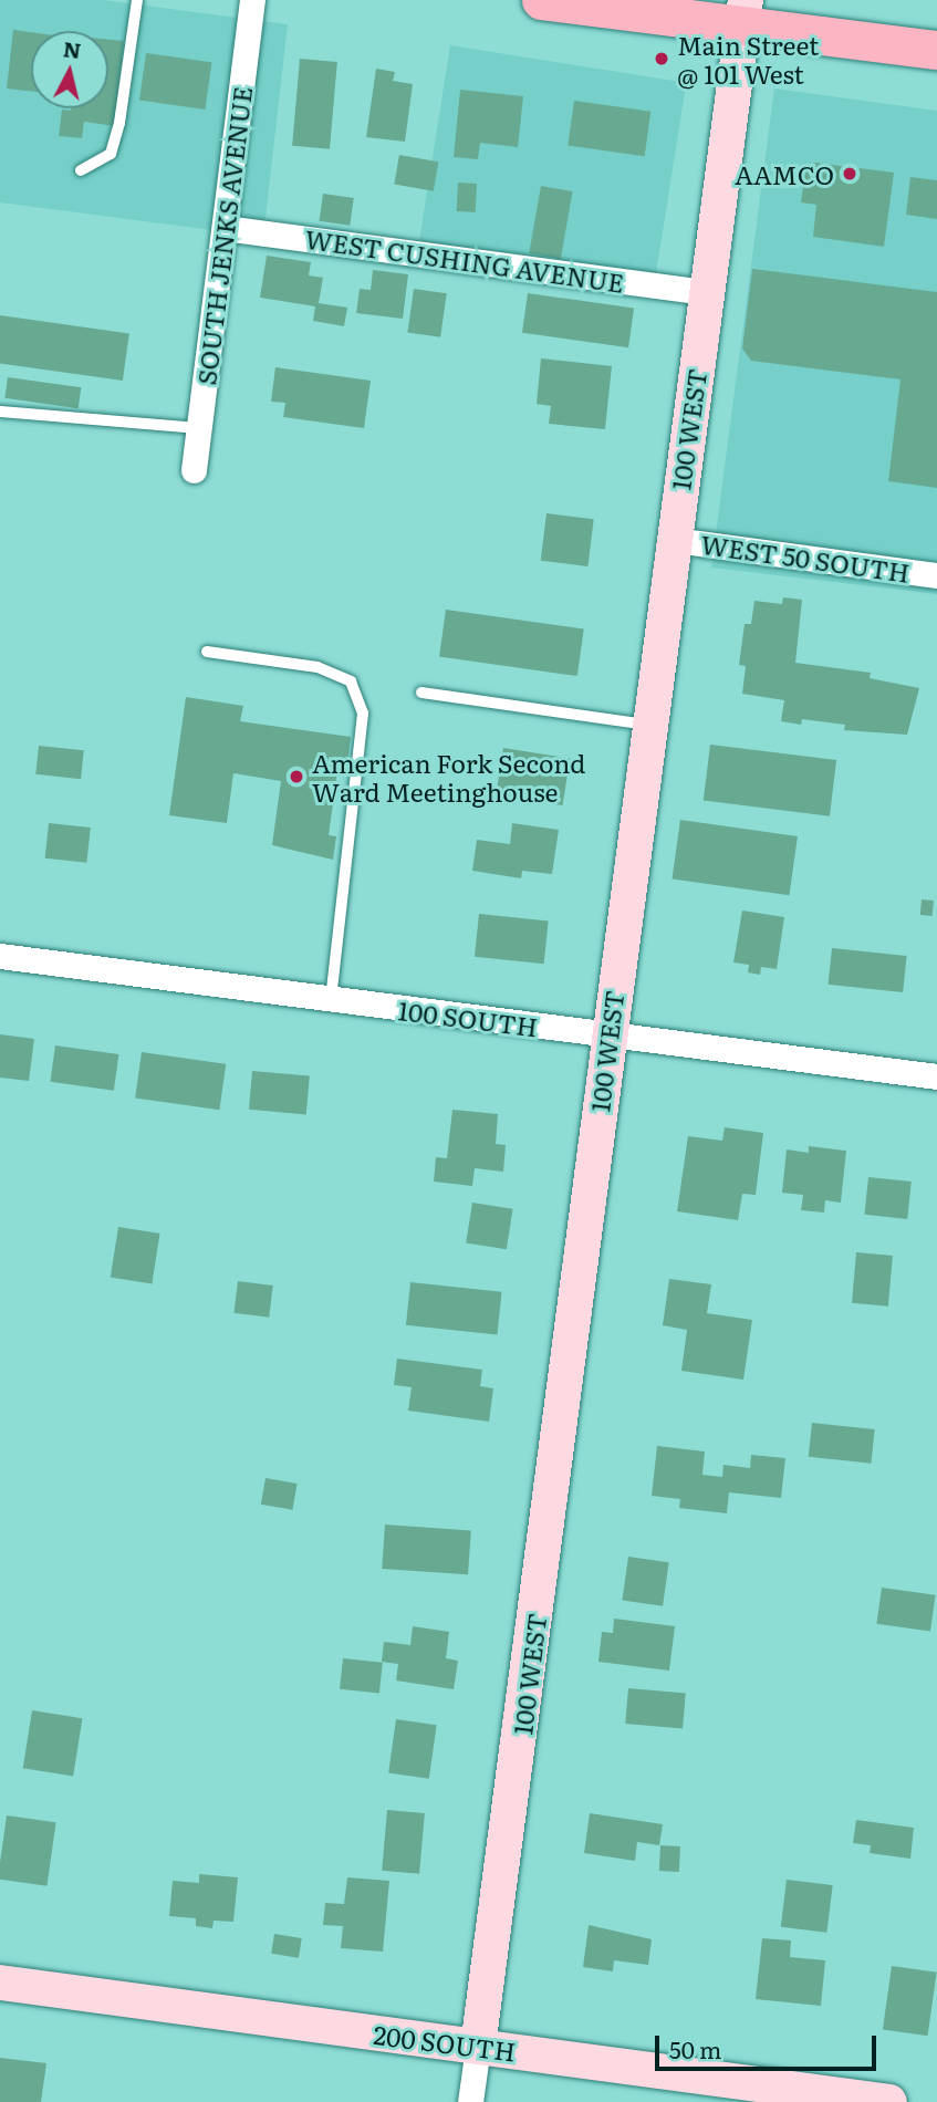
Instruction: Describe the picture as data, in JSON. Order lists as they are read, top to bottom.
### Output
{
  "streets": {
    "street": [
      "SOUTH JENKS AVENUE",
      "WEST CUSHING AVENUE",
      "100 WEST",
      "WEST 50 SOUTH",
      "100 SOUTH",
      "200 SOUTH"
    ]
  },
  "crossings": [
    ["SOUTH JENKS AVENUE", "WEST CUSHING AVENUE"],
    ["WEST CUSHING AVENUE", "100 WEST"],
    ["100 WEST", "WEST 50 SOUTH"],
    ["100 WEST", "100 SOUTH"],
    ["100 WEST", "200 SOUTH"]
  ],
  "places": ["Main Street @ 101 West", "AAMCO", "American Fork Second Ward Meetinghouse"],
  "scale_bar": "50 m",
  "north": "top"
}
